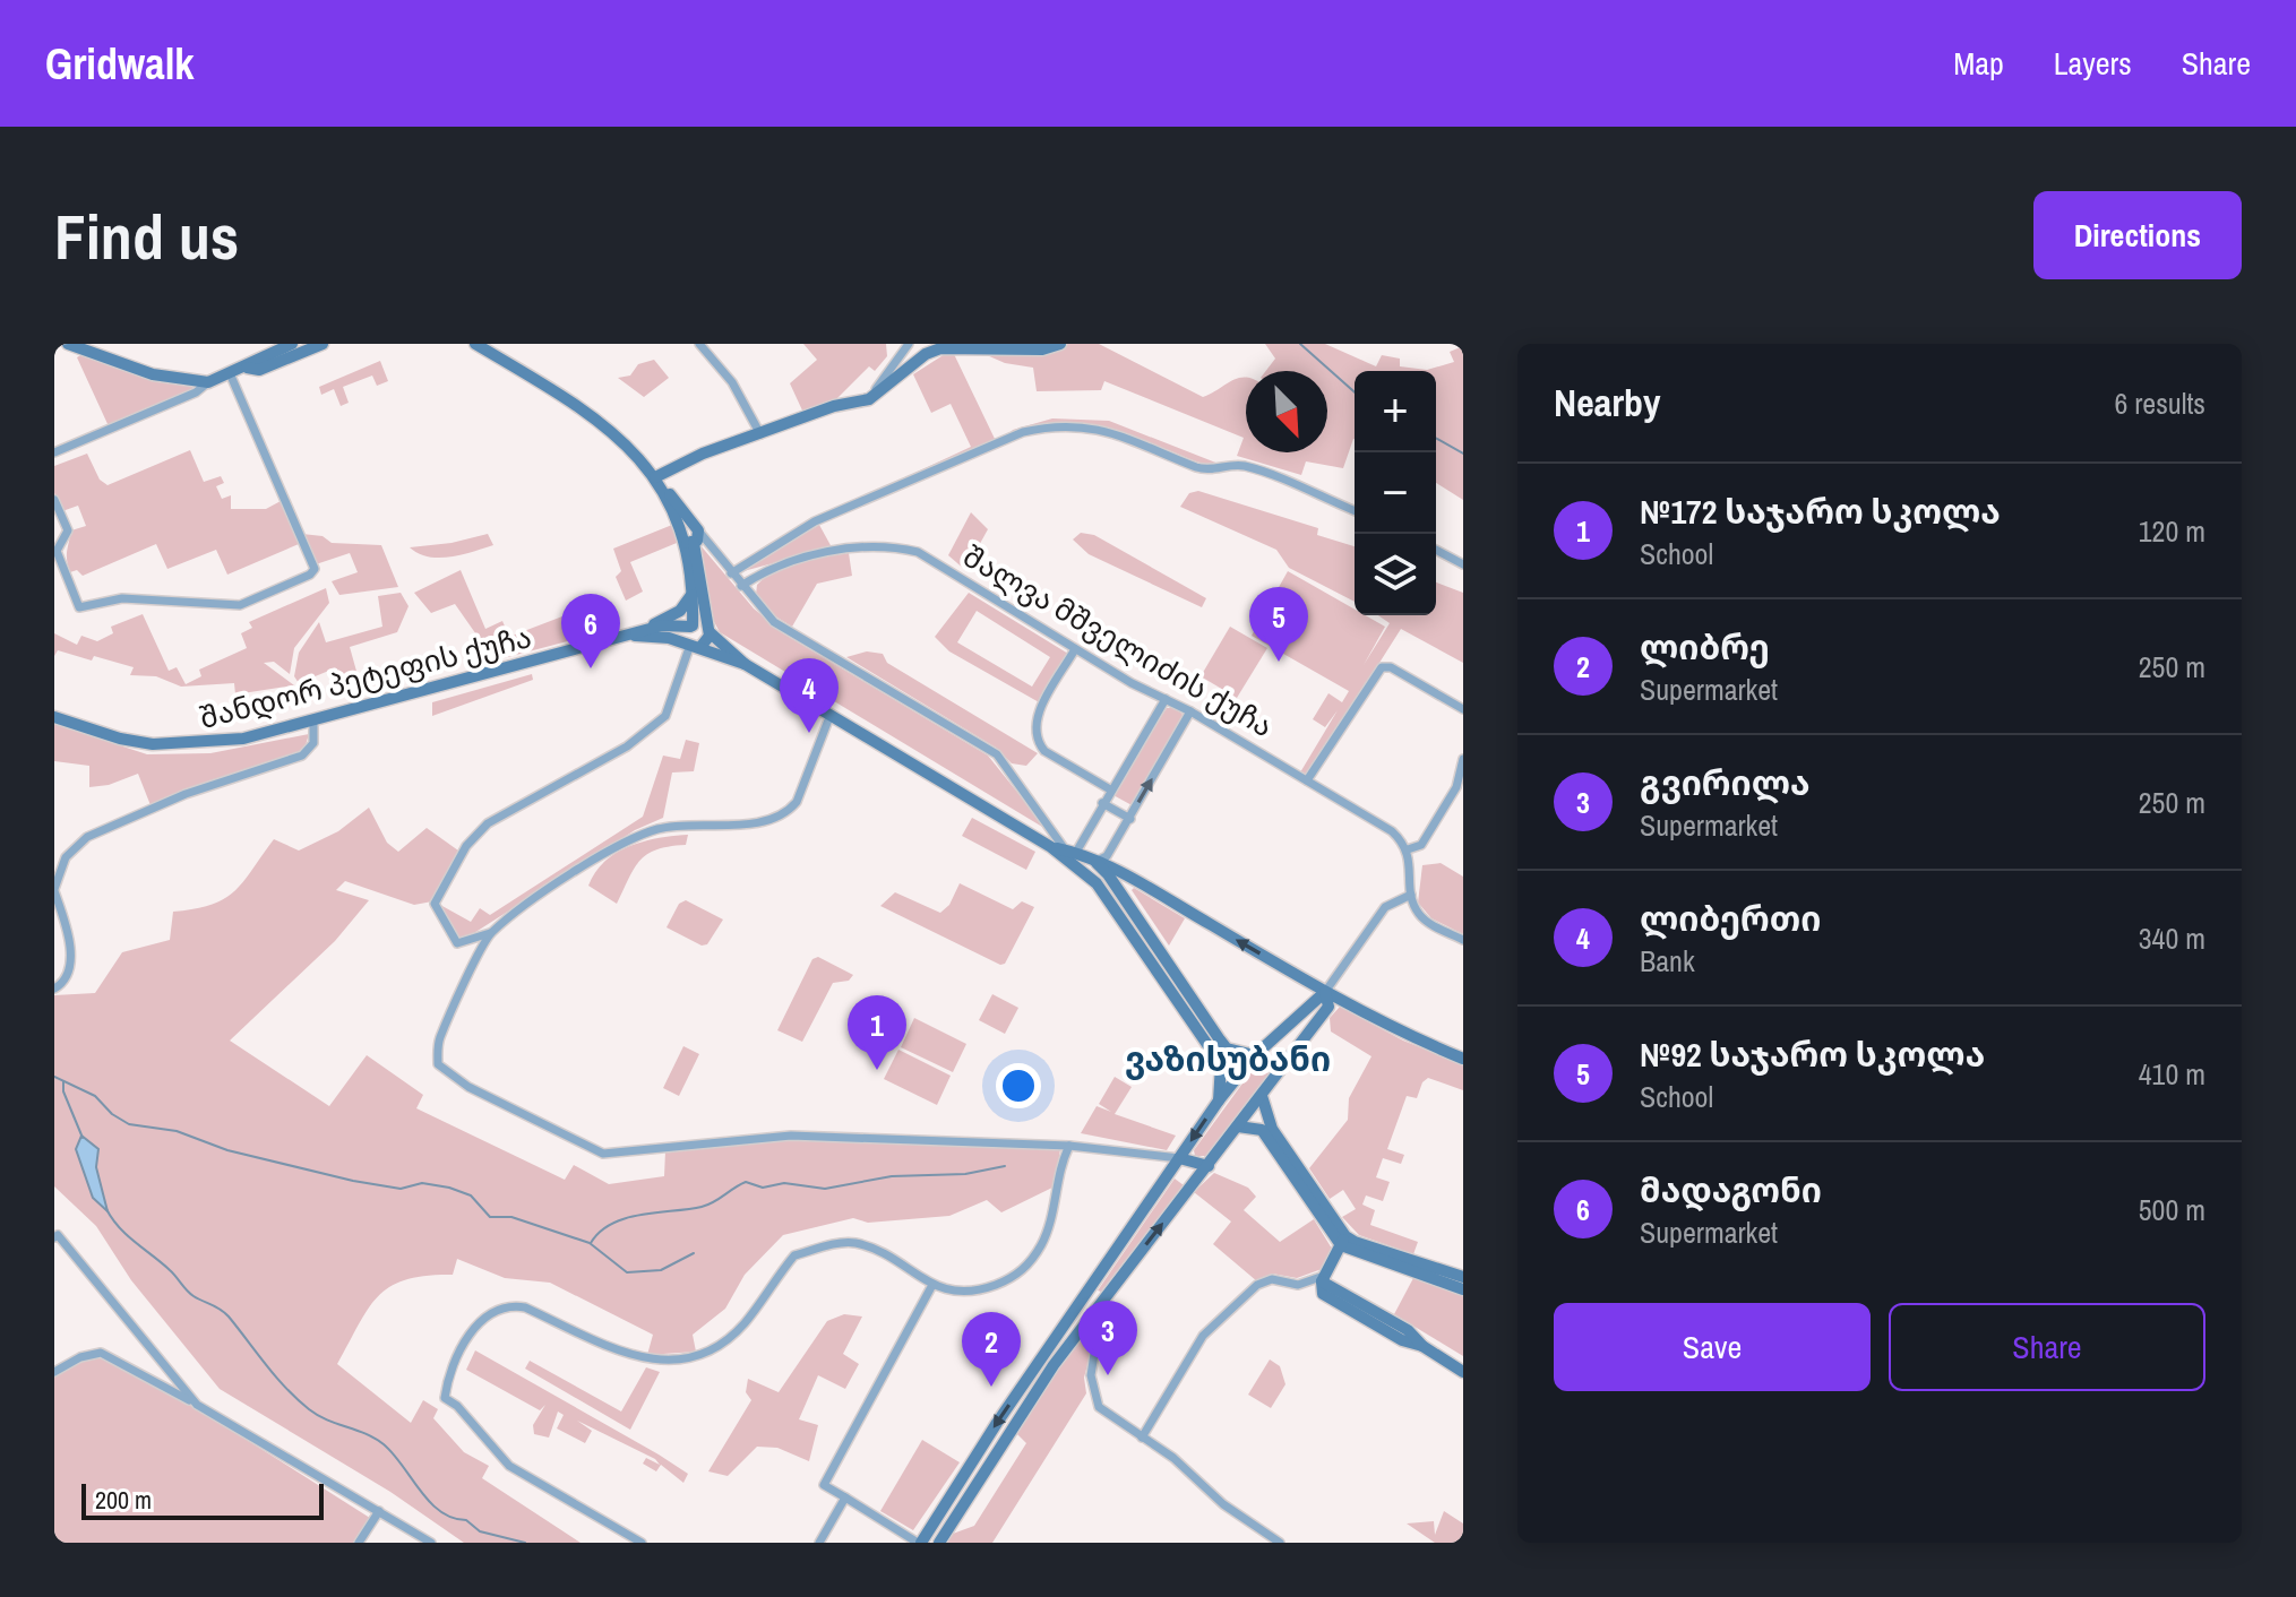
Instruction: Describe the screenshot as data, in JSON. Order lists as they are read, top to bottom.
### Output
{
  "streets": {
    "main road": ["შანდორ პეტეფის ქუჩა"],
    "street": ["შალვა მშველიძის ქუჩა"]
  },
  "districts": ["ვაზისუბანი"],
  "scale_bar": "200 m",
  "north": "bottom right",
  "page": {
    "header": "Gridwalk",
    "nav": ["Map", "Layers", "Share"],
    "buttons": [
      "Directions",
      ["Save", "Share"]
    ],
    "title": "Find us",
    "heading": ["Nearby", "6 results"],
    "map_buttons": ["+", "−"],
    "list": [
      {
        "mark": "1",
        "name": "№172 საჯარო სკოლა",
        "note": "School",
        "value": "120 m"
      },
      {
        "mark": "2",
        "name": "ლიბრე",
        "note": "Supermarket",
        "value": "250 m"
      },
      {
        "mark": "3",
        "name": "გვირილა",
        "note": "Supermarket",
        "value": "250 m"
      },
      {
        "mark": "4",
        "name": "ლიბერთი",
        "note": "Bank",
        "value": "340 m"
      },
      {
        "mark": "5",
        "name": "№92 საჯარო სკოლა",
        "note": "School",
        "value": "410 m"
      },
      {
        "mark": "6",
        "name": "მადაგონი",
        "note": "Supermarket",
        "value": "500 m"
      }
    ],
    "pins": [
      "5",
      "6",
      "4",
      "1",
      "3",
      "2"
    ],
    "scale": "200 m"
  }
}
